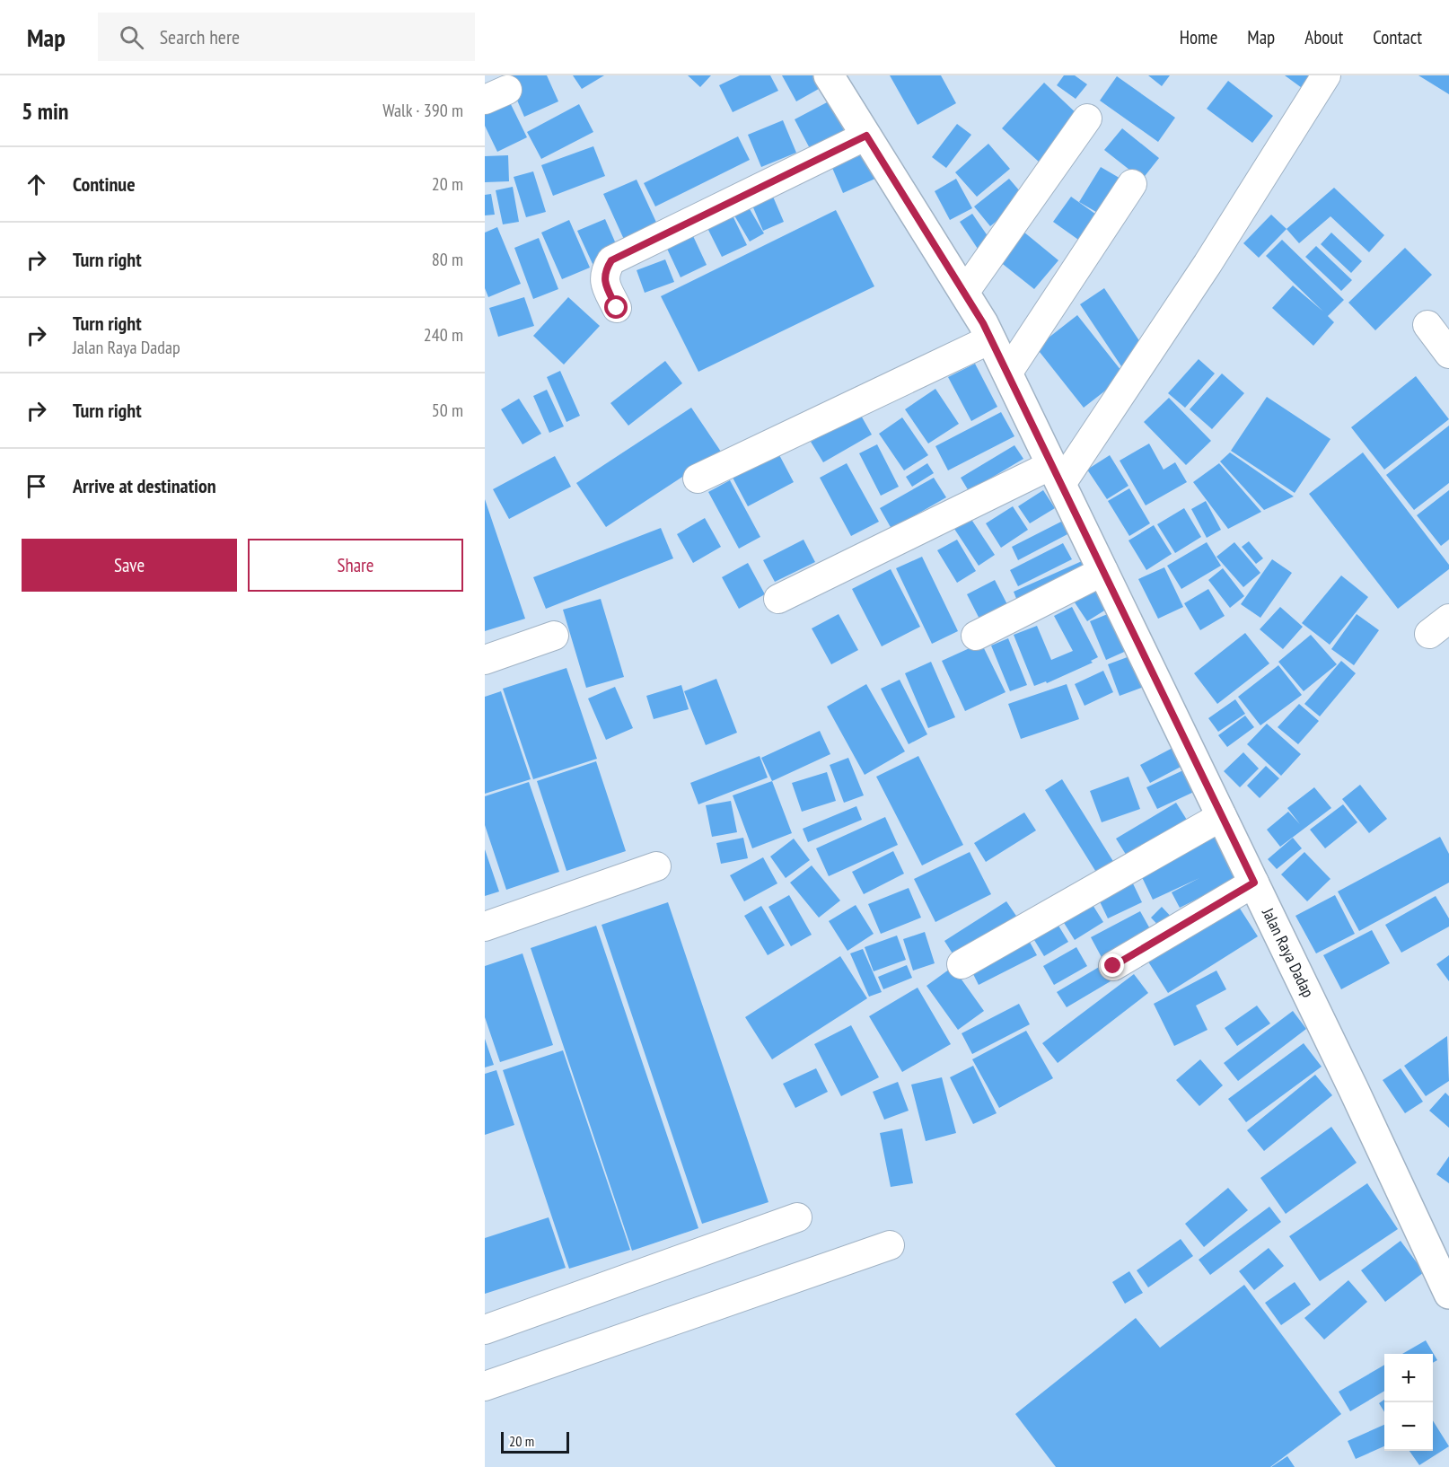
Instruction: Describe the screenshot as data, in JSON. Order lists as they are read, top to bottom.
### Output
{
  "streets": {
    "main road": ["Jalan Raya Dadap"]
  },
  "scale_bar": "20 m",
  "page": {
    "header": "Map",
    "search": "Search here",
    "nav": [
      "Home",
      "Map",
      "About",
      "Contact"
    ],
    "heading": ["5 min", "Walk · 390 m"],
    "list": [
      ["Continue", "20 m"],
      ["Turn right", "80 m"],
      ["Turn right", "Jalan Raya Dadap", "240 m"],
      ["Turn right", "50 m"],
      "Arrive at destination"
    ],
    "buttons": ["Save", "Share"],
    "map_buttons": ["+", "−"],
    "scale": "20 m"
  }
}
